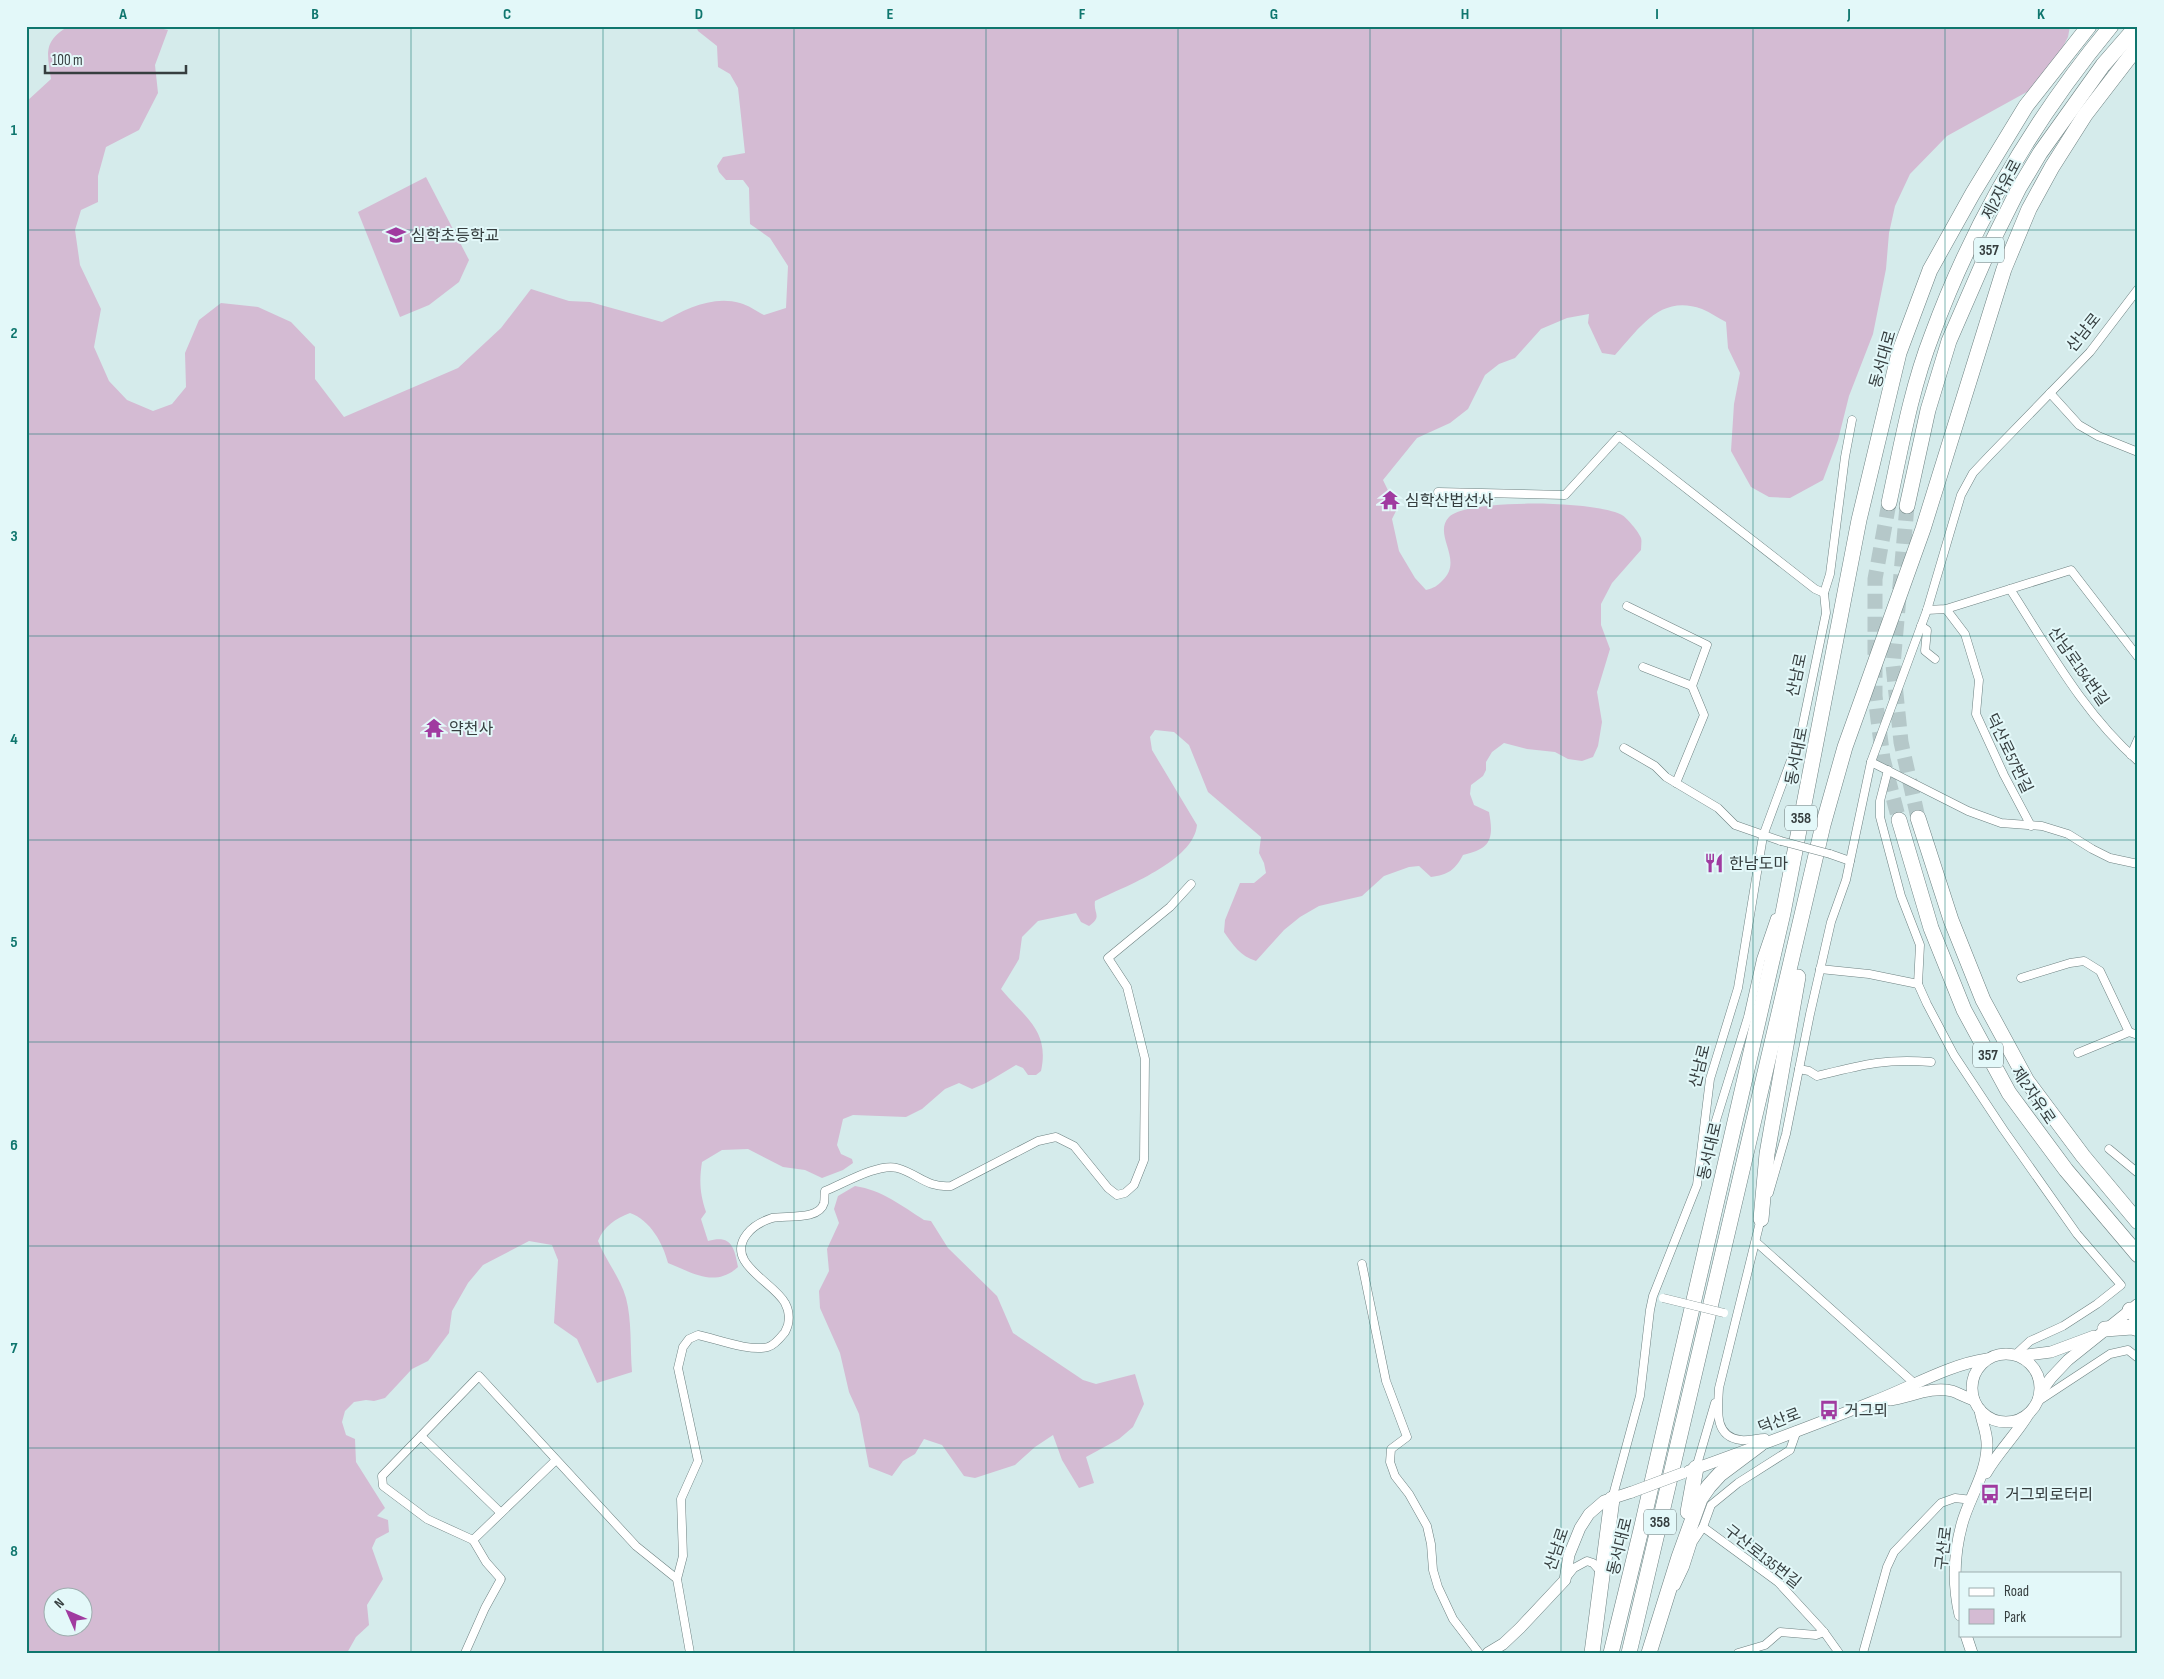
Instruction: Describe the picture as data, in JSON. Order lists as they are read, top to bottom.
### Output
{
  "streets": {
    "highway": [
      "제2자유로",
      "357",
      "동서대로",
      "358"
    ],
    "street": [
      "산남로",
      "산남로154번길",
      "덕산로57번길",
      "덕산로",
      "구산로",
      "구산로135번길"
    ]
  },
  "crossings": [
    ["산남로", "덕산로"]
  ],
  "places": {
    "school or university": ["심학초등학교"],
    "temple": ["심학산법선사", "약천사"],
    "restaurant": ["한남도마"],
    "bus stop": ["거그뫼", "거그뫼로터리"]
  },
  "legend": ["Road", "Park"],
  "scale_bar": "100 m",
  "north": "top left",
  "grid": {
    "columns": [
      "A",
      "B",
      "C",
      "D",
      "E",
      "F",
      "G",
      "H",
      "I",
      "J",
      "K"
    ],
    "rows": [
      "1",
      "2",
      "3",
      "4",
      "5",
      "6",
      "7",
      "8"
    ]
  }
}
